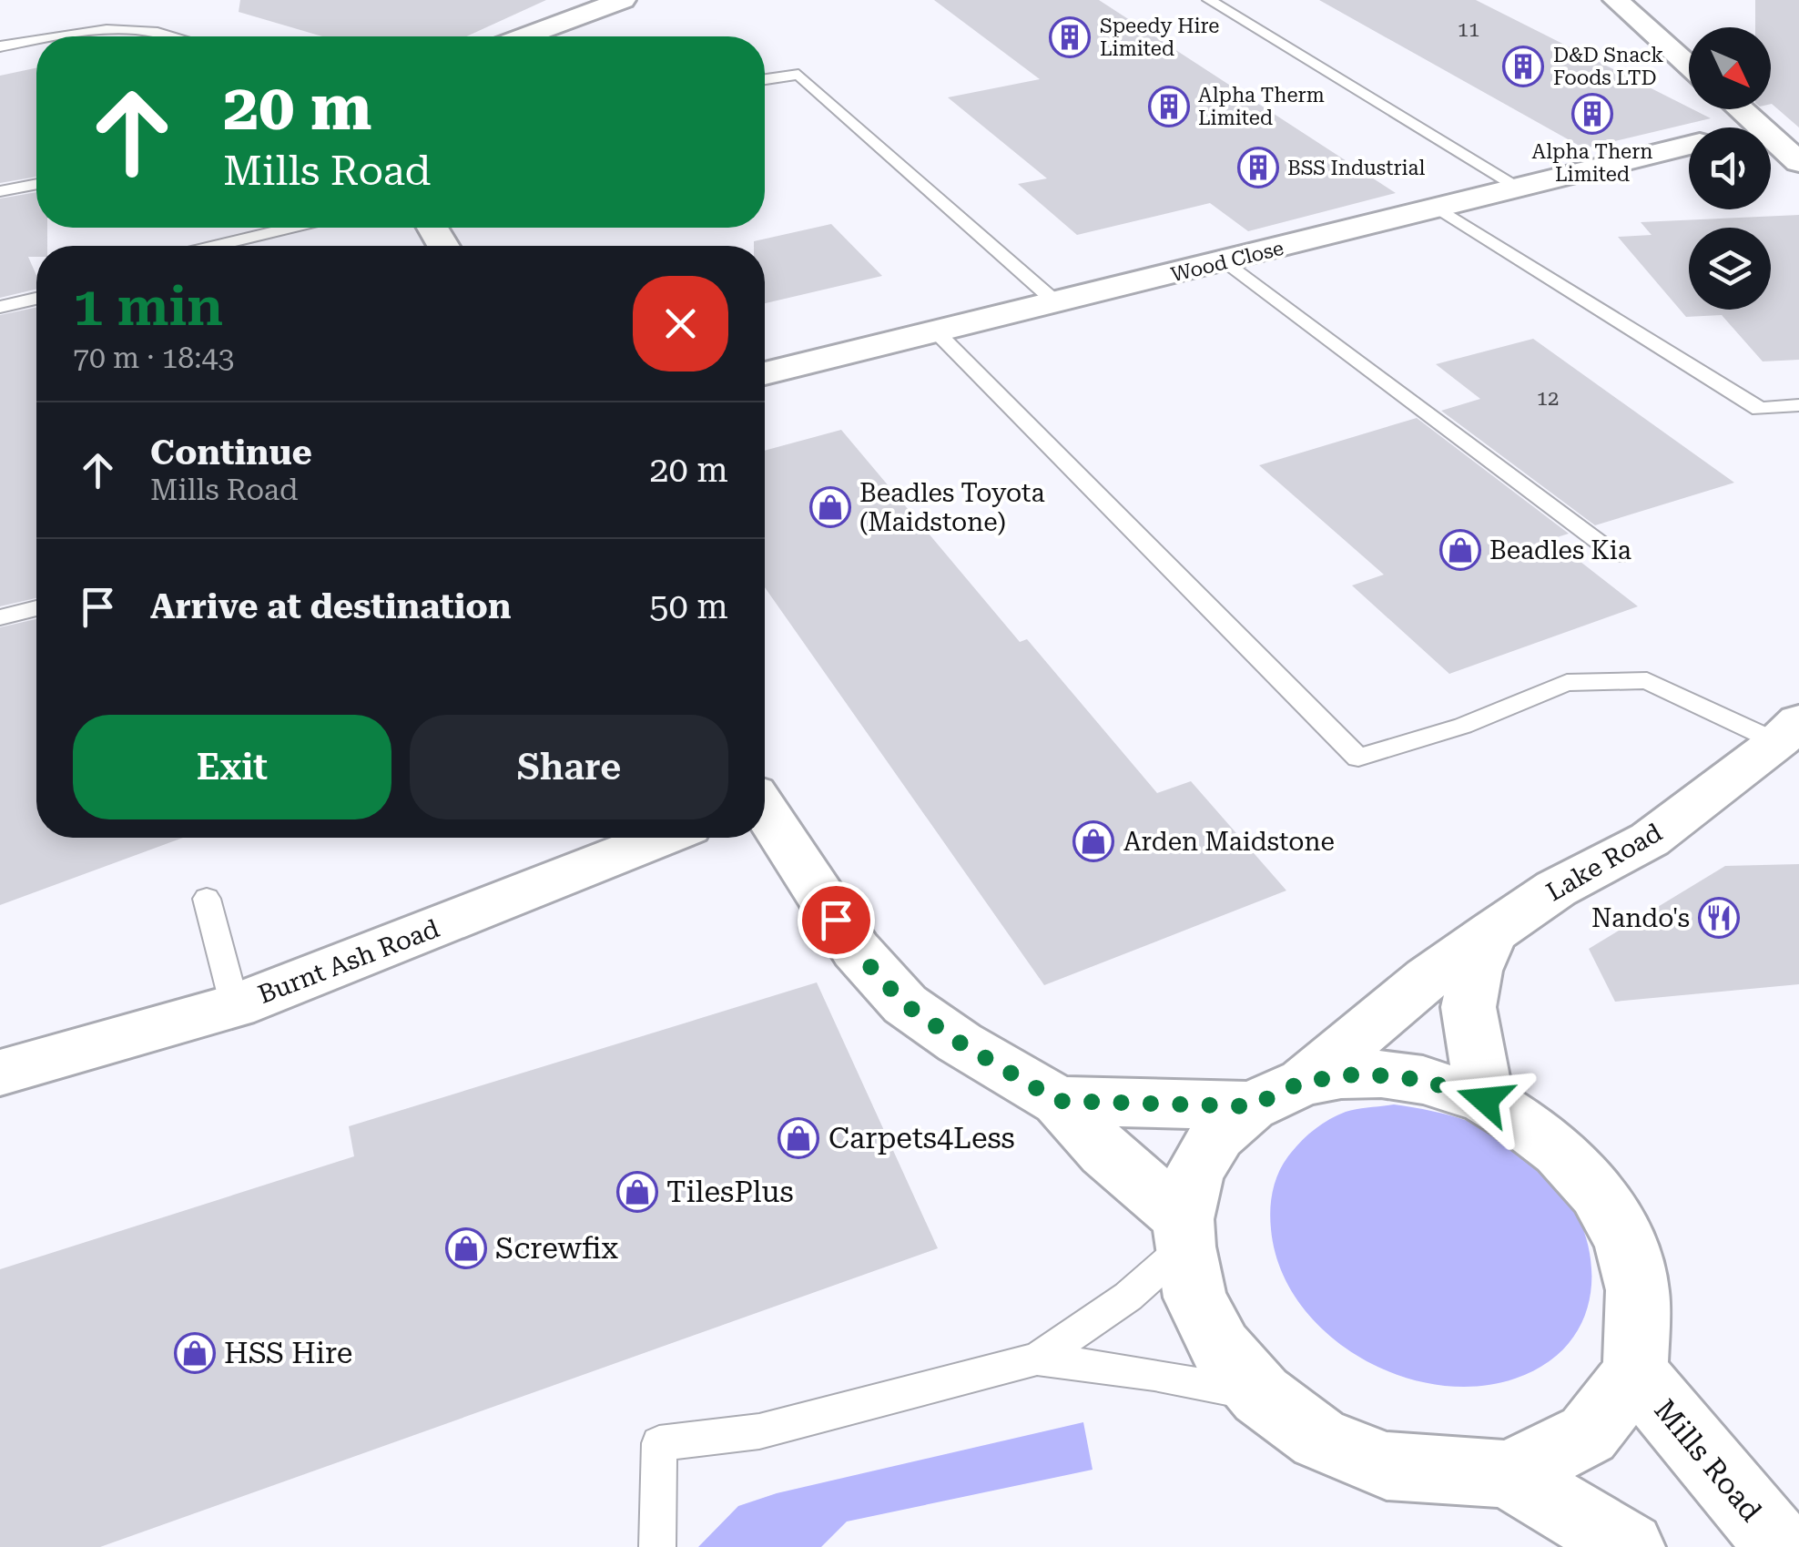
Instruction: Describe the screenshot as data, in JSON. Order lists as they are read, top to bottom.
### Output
{
  "streets": {
    "street": [
      "Wood Close",
      "Lake Road",
      "Burnt Ash Road",
      "Mills Road"
    ]
  },
  "places": {
    "building": [
      "Speedy Hire Limited",
      "D&D Snack Foods LTD",
      "Alpha Therm Limited",
      "Alpha Thern Limited",
      "BSS Industrial"
    ],
    "shop": [
      "Beadles Toyota (Maidstone)",
      "Beadles Kia",
      "Arden Maidstone",
      "Carpets4Less",
      "TilesPlus",
      "Screwfix",
      "HSS Hire"
    ],
    "restaurant": ["Nando's"]
  },
  "house_numbers": ["11", "12"],
  "north": "bottom right",
  "page": {
    "turn": ["20 m", "Mills Road"],
    "heading": ["1 min", "70 m · 18:43"],
    "list": [
      {
        "name": "Continue",
        "note": "Mills Road",
        "value": "20 m"
      },
      {
        "name": "Arrive at destination",
        "value": "50 m"
      }
    ],
    "buttons": ["Exit", "Share"]
  }
}
